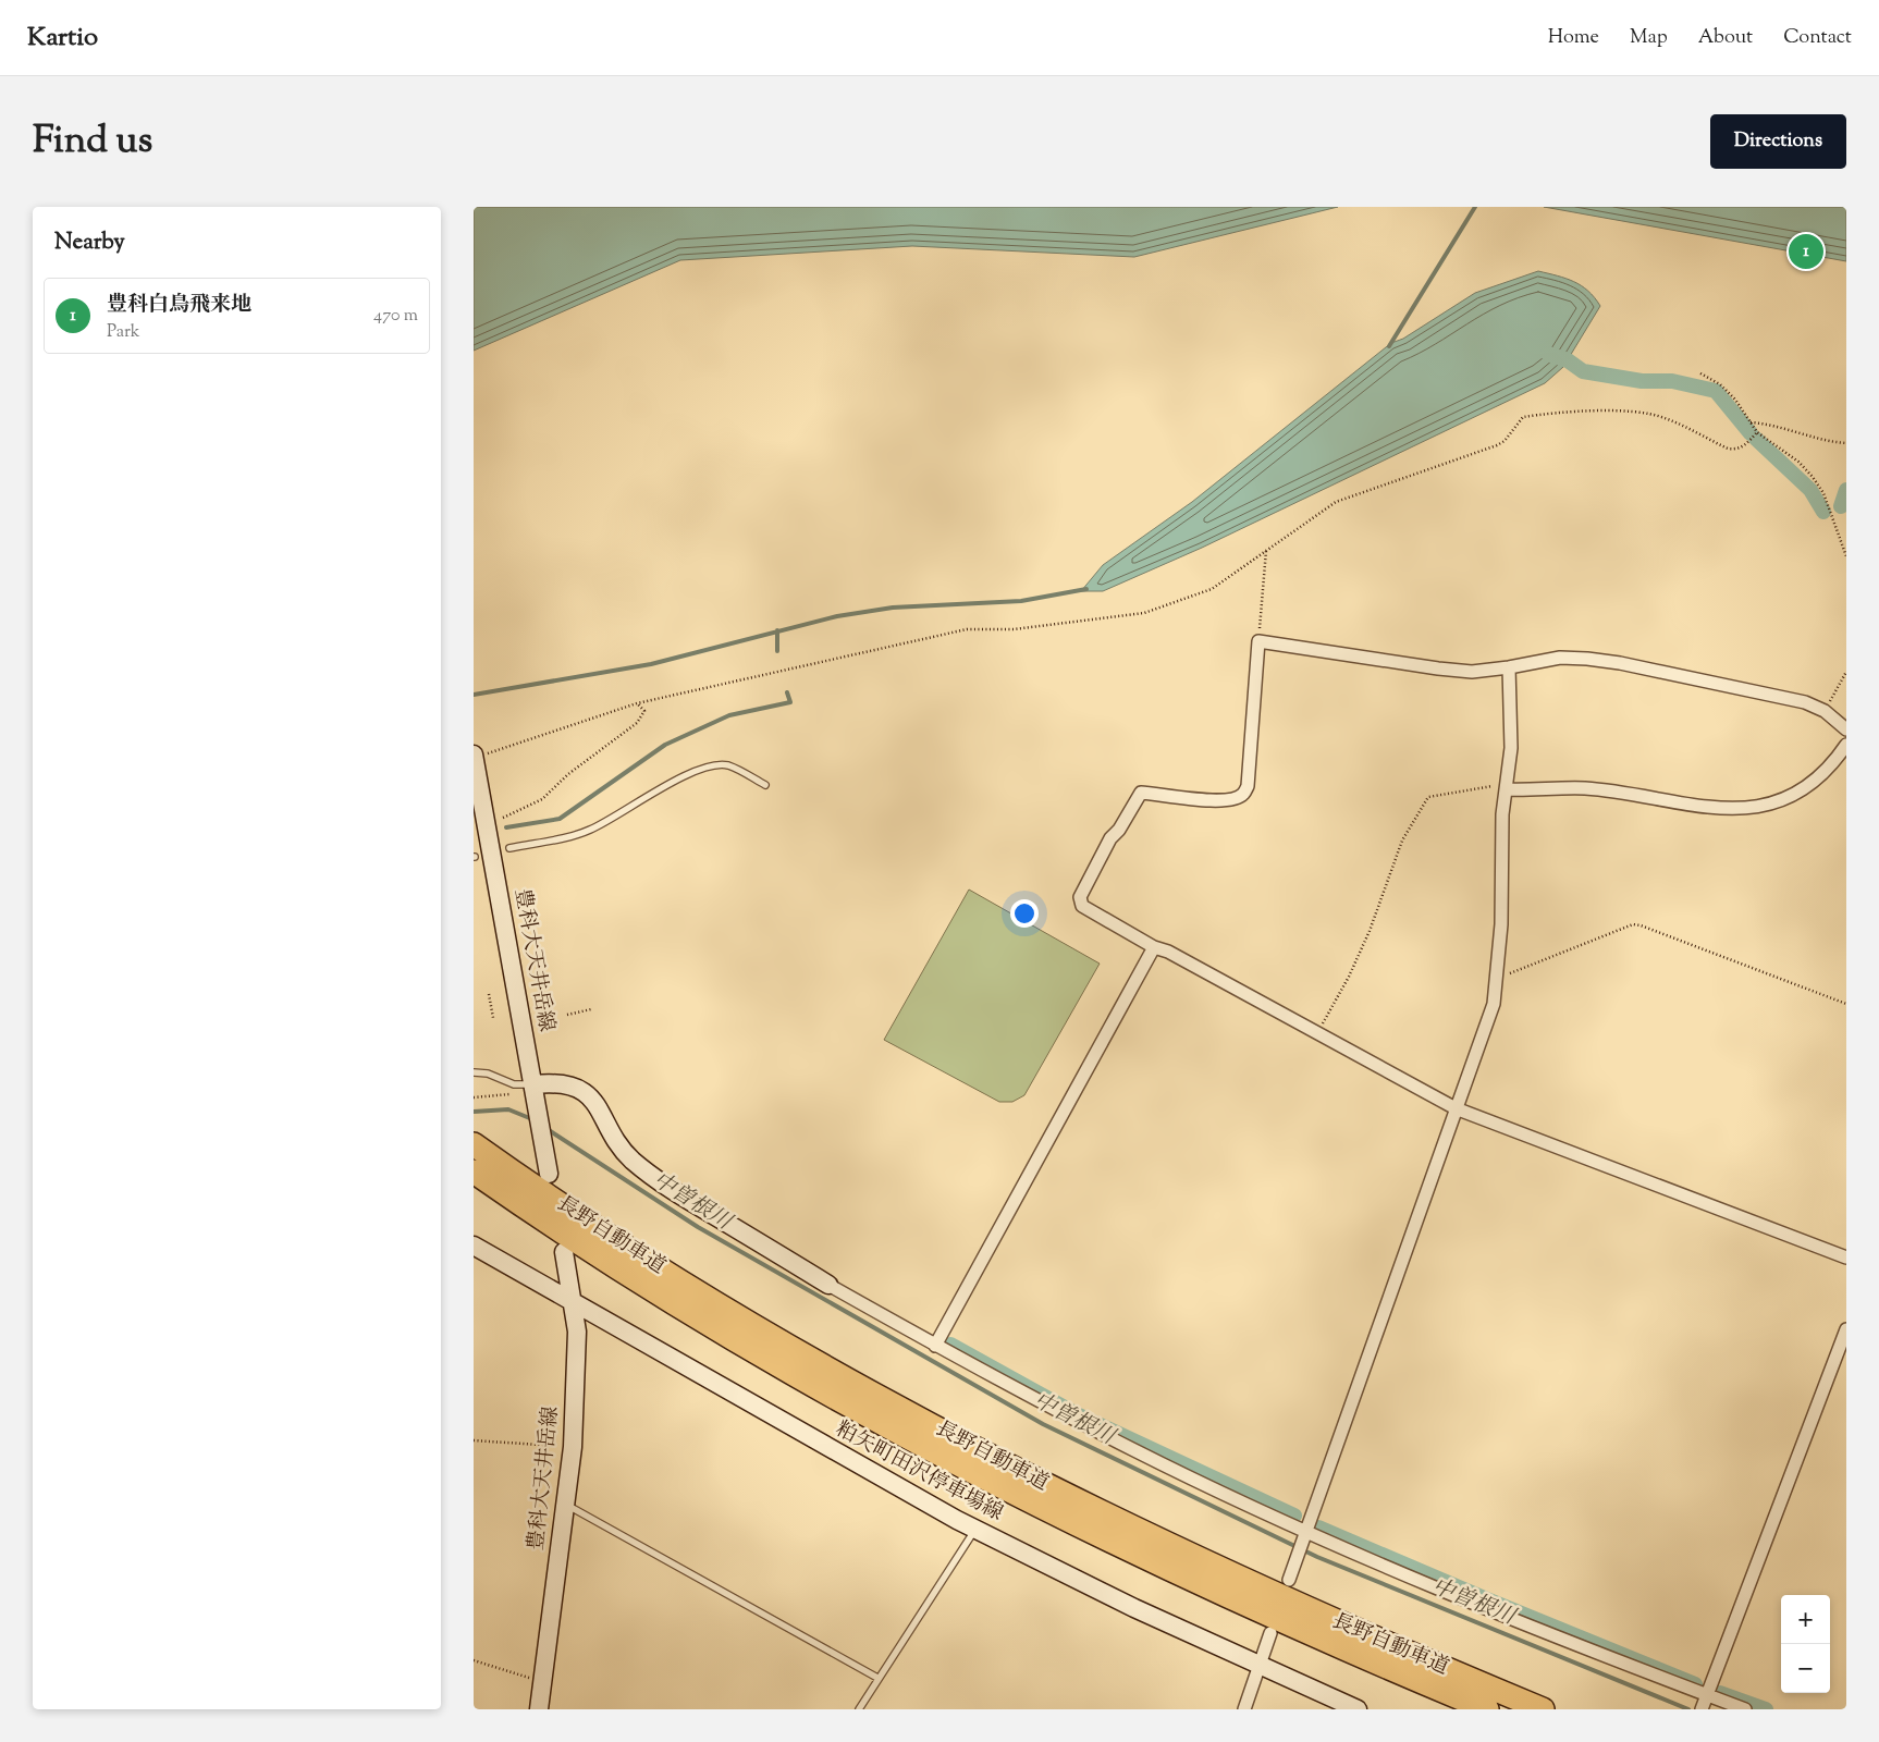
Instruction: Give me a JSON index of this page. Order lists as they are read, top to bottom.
{
  "streets": {
    "highway": ["長野自動車道"],
    "main road": ["豊科大天井岳線", "粕矢町田沢停車場線"]
  },
  "crossings": [
    ["豊科大天井岳線", "粕矢町田沢停車場線"]
  ],
  "water": ["中曽根川"],
  "page": {
    "header": "Kartio",
    "nav": [
      "Home",
      "Map",
      "About",
      "Contact"
    ],
    "title": "Find us",
    "buttons": "Directions",
    "heading": "Nearby",
    "pins": "1",
    "list": [
      {
        "mark": "1",
        "name": "豊科白鳥飛来地",
        "note": "Park",
        "value": "470 m"
      }
    ],
    "map_buttons": ["+", "−"]
  }
}
